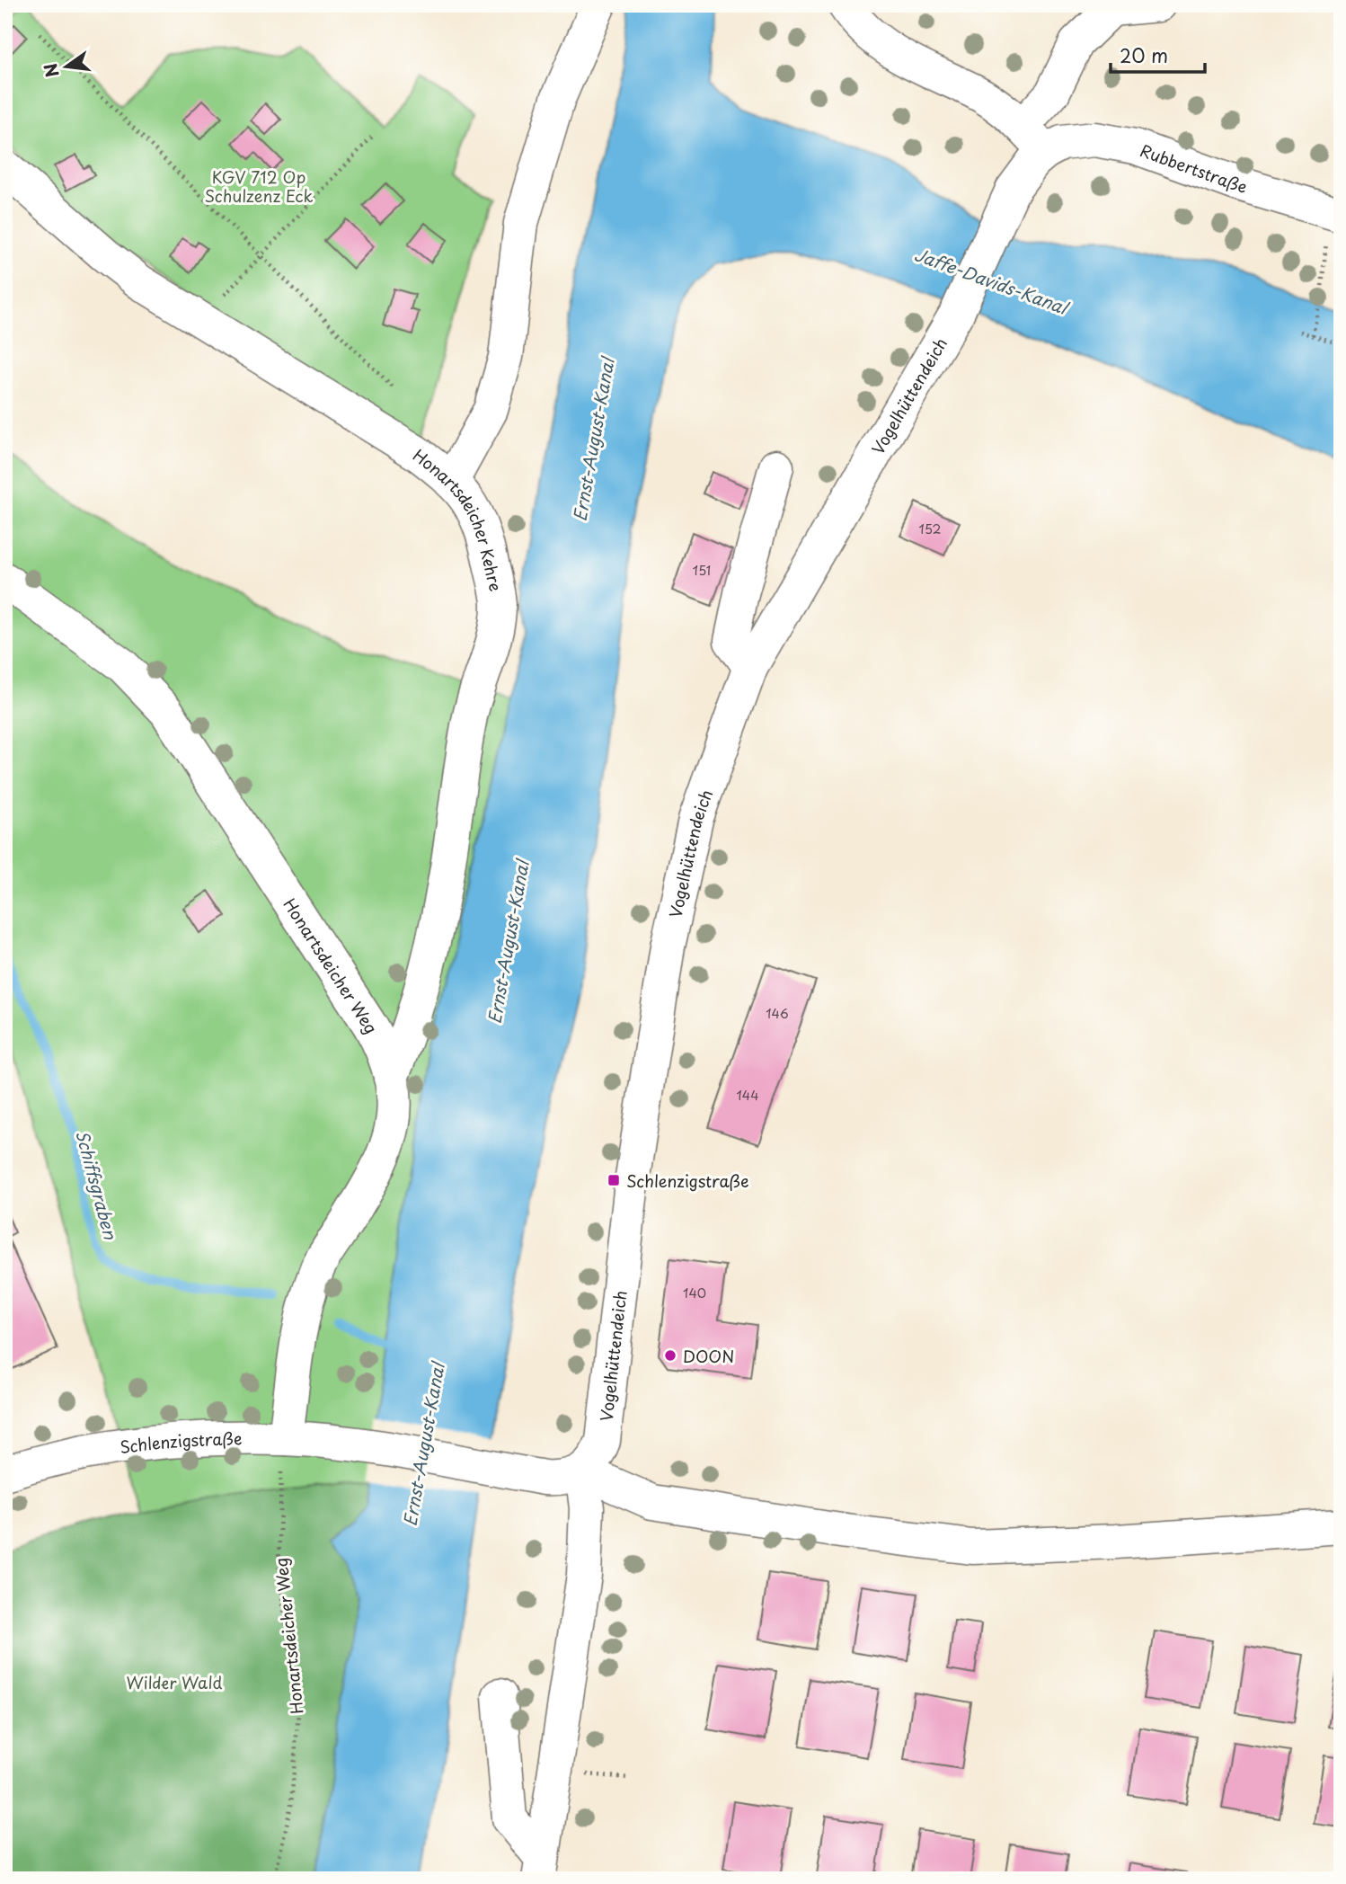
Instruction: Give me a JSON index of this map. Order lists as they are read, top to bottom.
{
  "streets": {
    "street": [
      "Rubbertstraße",
      "Vogelhüttendeich",
      "Honartsdeicher Kehre",
      "Honartsdeicher Weg",
      "Schlenzigstraße"
    ]
  },
  "crossings": [
    ["Rubbertstraße", "Vogelhüttendeich"],
    ["Vogelhüttendeich", "Schlenzigstraße"],
    ["Honartsdeicher Kehre", "Honartsdeicher Weg"],
    ["Honartsdeicher Weg", "Schlenzigstraße"]
  ],
  "water": ["Jaffe-Davids-Kanal", "Ernst-August-Kanal", "Schiffsgraben"],
  "parks": ["KGV 712 Op Schulzenz Eck", "Wilder Wald"],
  "places": {
    "transit": ["Schlenzigstraße"],
    "other": ["DOON"]
  },
  "house_numbers": [
    "152",
    "151",
    "146",
    "144",
    "140"
  ],
  "scale_bar": "20 m",
  "north": "left"
}
